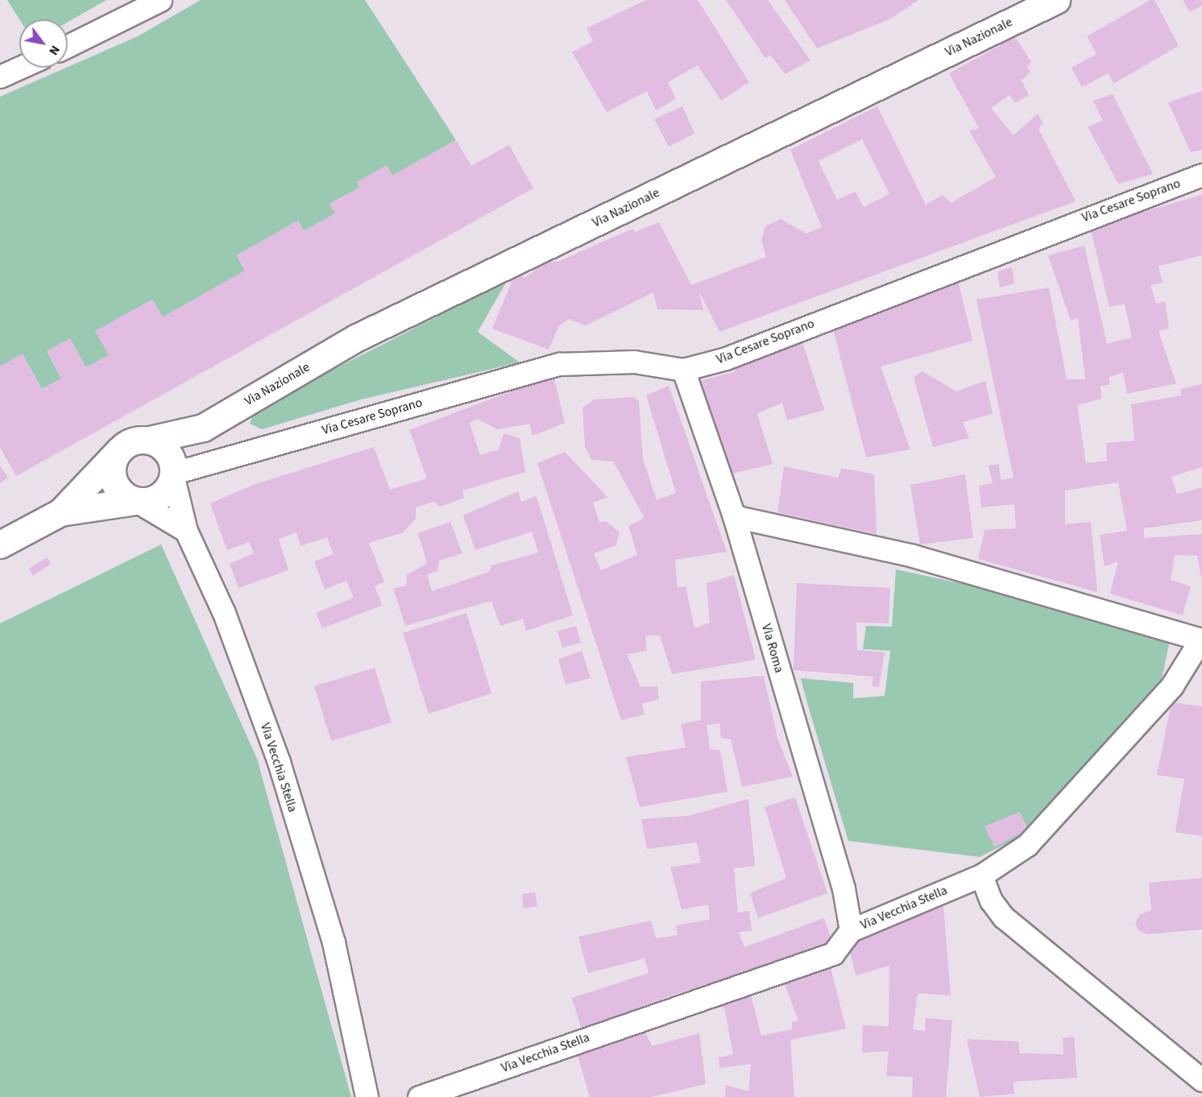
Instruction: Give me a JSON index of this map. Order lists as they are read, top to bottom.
{
  "streets": {
    "main road": ["Via Nazionale"],
    "street": ["Via Cesare Soprano", "Via Roma", "Via Vecchia Stella"]
  },
  "crossings": [
    ["Via Nazionale", "Via Cesare Soprano"],
    ["Via Nazionale", "Via Vecchia Stella"],
    ["Via Cesare Soprano", "Via Roma"],
    ["Via Cesare Soprano", "Via Vecchia Stella"],
    ["Via Roma", "Via Vecchia Stella"]
  ],
  "north": "bottom right"
}
